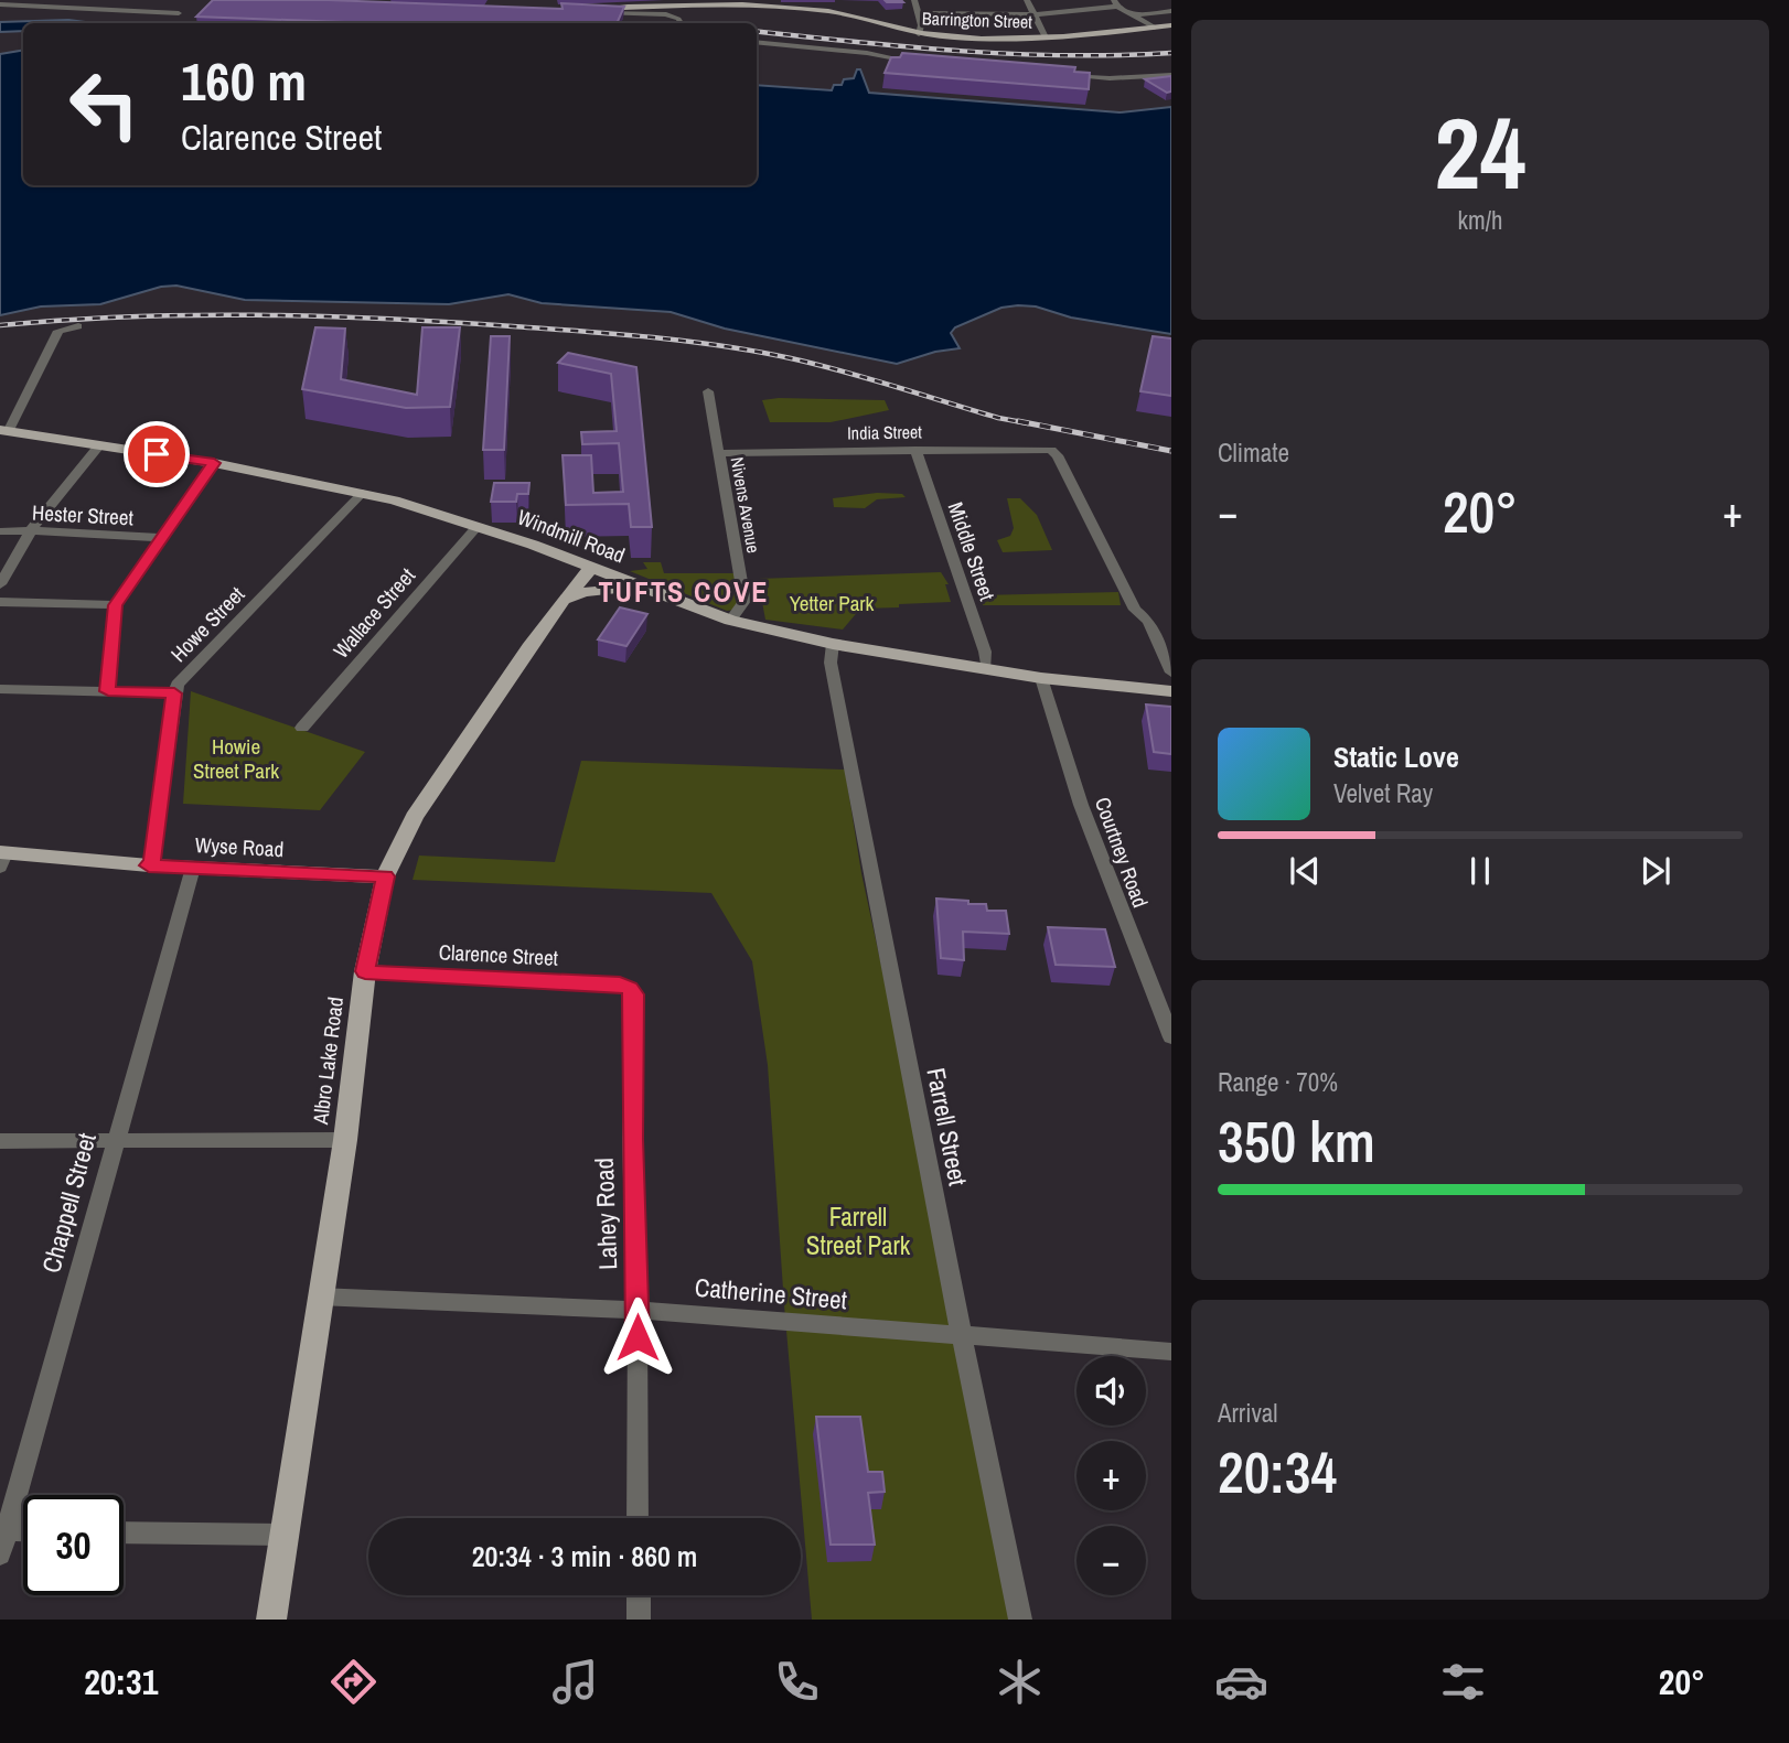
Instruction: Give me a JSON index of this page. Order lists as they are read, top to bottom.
{
  "streets": {
    "main road": [
      "Barrington Street",
      "Windmill Road",
      "Wyse Road",
      "Albro Lake Road"
    ],
    "street": [
      "India Street",
      "Nivens Avenue",
      "Hester Street",
      "Middle Street",
      "Wallace Street",
      "Howe Street",
      "Courtney Road",
      "Clarence Street",
      "Farrell Street",
      "Chappell Street",
      "Lahey Road",
      "Catherine Street"
    ]
  },
  "crossings": [
    ["India Street", "Nivens Avenue"],
    ["India Street", "Middle Street"],
    ["Nivens Avenue", "Windmill Road"],
    ["Windmill Road", "Middle Street"],
    ["Windmill Road", "Wallace Street"],
    ["Windmill Road", "Howe Street"],
    ["Windmill Road", "Courtney Road"],
    ["Windmill Road", "Albro Lake Road"],
    ["Windmill Road", "Farrell Street"],
    ["Howe Street", "Wyse Road"],
    ["Wyse Road", "Albro Lake Road"],
    ["Wyse Road", "Chappell Street"],
    ["Clarence Street", "Albro Lake Road"],
    ["Clarence Street", "Lahey Road"],
    ["Albro Lake Road", "Catherine Street"],
    ["Farrell Street", "Catherine Street"],
    ["Lahey Road", "Catherine Street"]
  ],
  "districts": ["TUFTS COVE"],
  "parks": ["Yetter Park", "Howie Street Park", "Farrell Street Park"],
  "page": {
    "tile": [
      ["24", "km/h"],
      "Climate",
      ["Range · 70%", "350 km"],
      ["Arrival", "20:34"]
    ],
    "turn": ["160 m", "Clarence Street"],
    "heat": ["−", "20°", "+"],
    "song": ["Static Love", "Velvet Ray"],
    "map_buttons": ["+", "−"],
    "limit": "30",
    "trip": "20:34 · 3 min · 860 m",
    "tabs": ["20:31", "20°"]
  }
}
